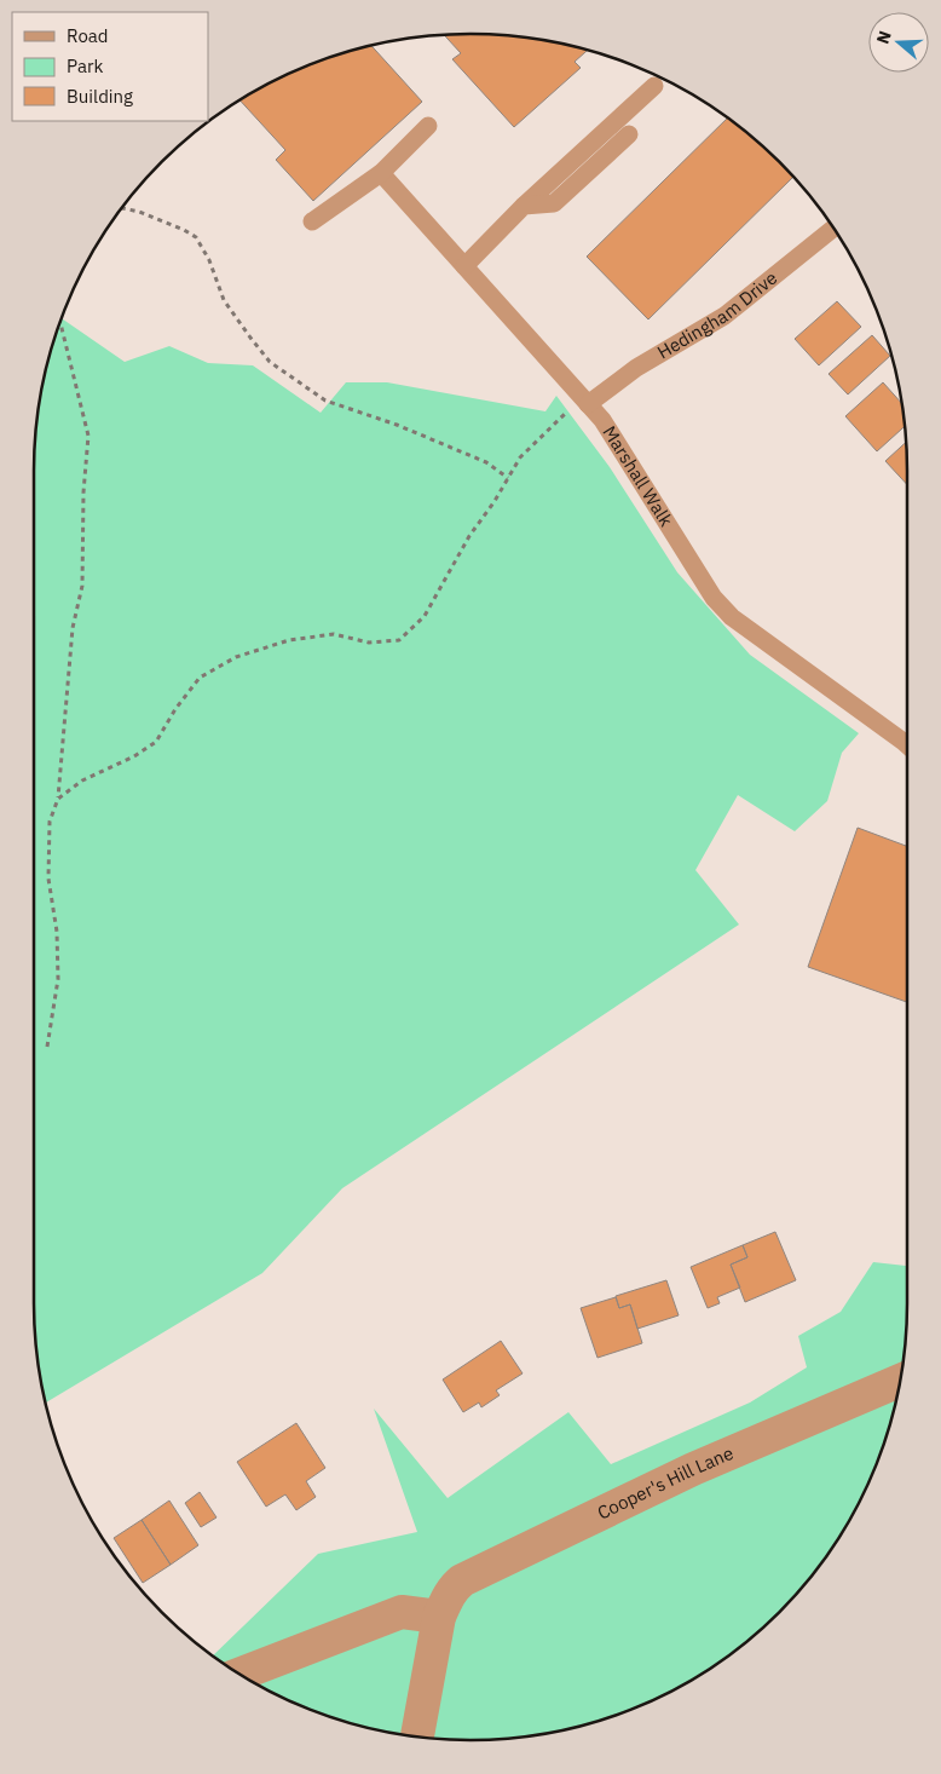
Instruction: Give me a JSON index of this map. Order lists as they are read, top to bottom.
{
  "streets": {
    "street": ["Cooper's Hill Lane"],
    "lane": ["Hedingham Drive", "Marshall Walk"]
  },
  "crossings": [
    ["Hedingham Drive", "Marshall Walk"]
  ],
  "legend": ["Road", "Park", "Building"],
  "north": "left"
}
